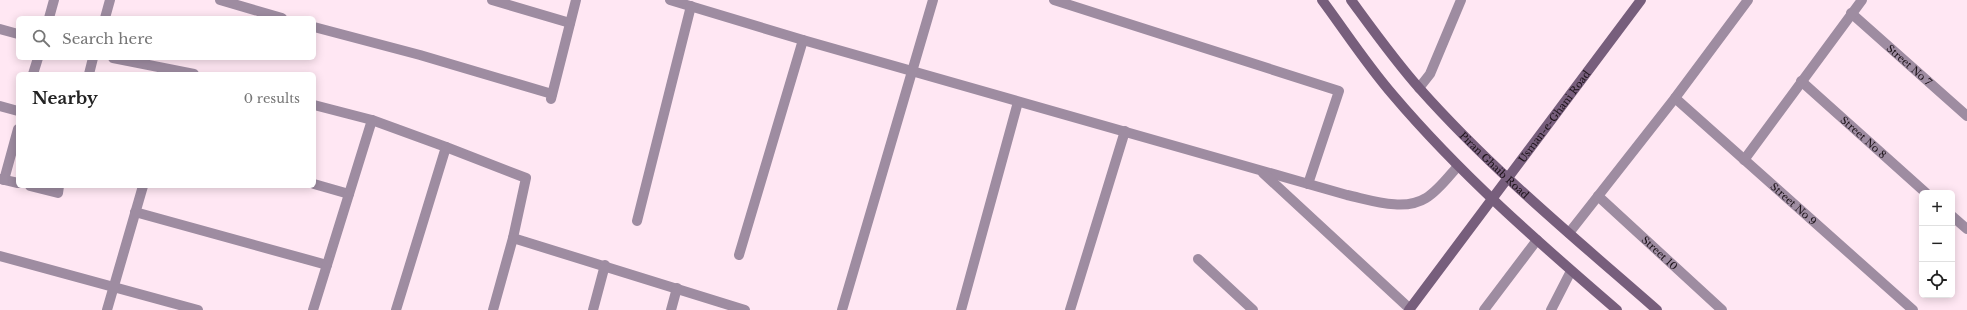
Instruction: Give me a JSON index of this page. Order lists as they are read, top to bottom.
{
  "streets": {
    "main road": ["Usman-e-Ghani Road", "Piran Ghaib Road"],
    "street": [
      "Street No 7",
      "Street No 8",
      "Street No 9",
      "Street 10"
    ]
  },
  "crossings": [
    ["Usman-e-Ghani Road", "Piran Ghaib Road"]
  ],
  "page": {
    "search": "Search here",
    "heading": ["Nearby", "0 results"],
    "map_buttons": ["+", "−"]
  }
}
